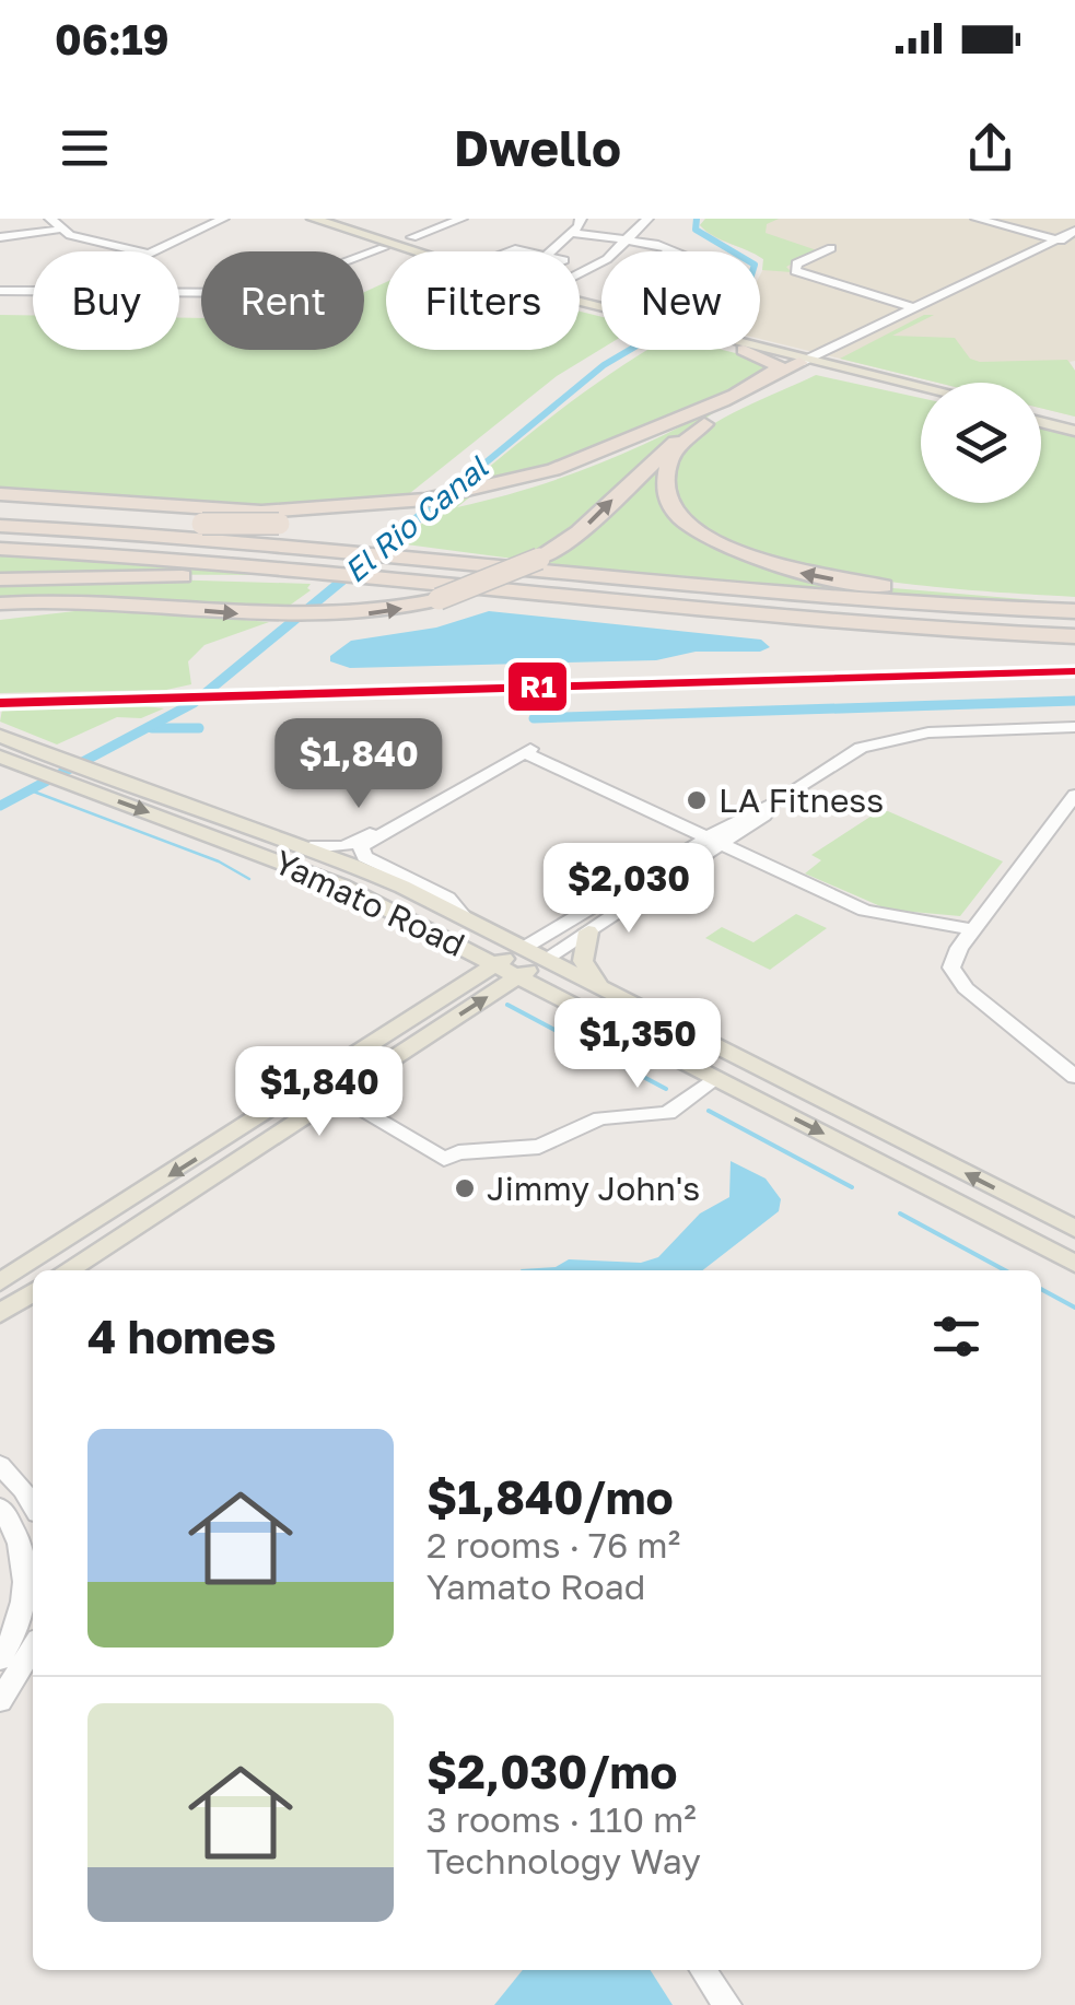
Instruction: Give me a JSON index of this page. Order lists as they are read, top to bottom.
{
  "streets": {
    "main road": ["Yamato Road"]
  },
  "water": ["El Rio Canal"],
  "places": ["LA Fitness", "Jimmy John's"],
  "lines": ["transit line R1"],
  "page": {
    "status": "06:19",
    "header": "Dwello",
    "chip": [
      "Buy",
      "Rent",
      "Filters",
      "New"
    ],
    "price": [
      "$1,840",
      "$2,030",
      "$1,350",
      "$1,840"
    ],
    "heading": "4 homes",
    "list": [
      {
        "name": "$1,840/mo",
        "note": "2 rooms · 76 m² · Yamato Road"
      },
      {
        "name": "$2,030/mo",
        "note": "3 rooms · 110 m² · Technology Way"
      }
    ]
  }
}
